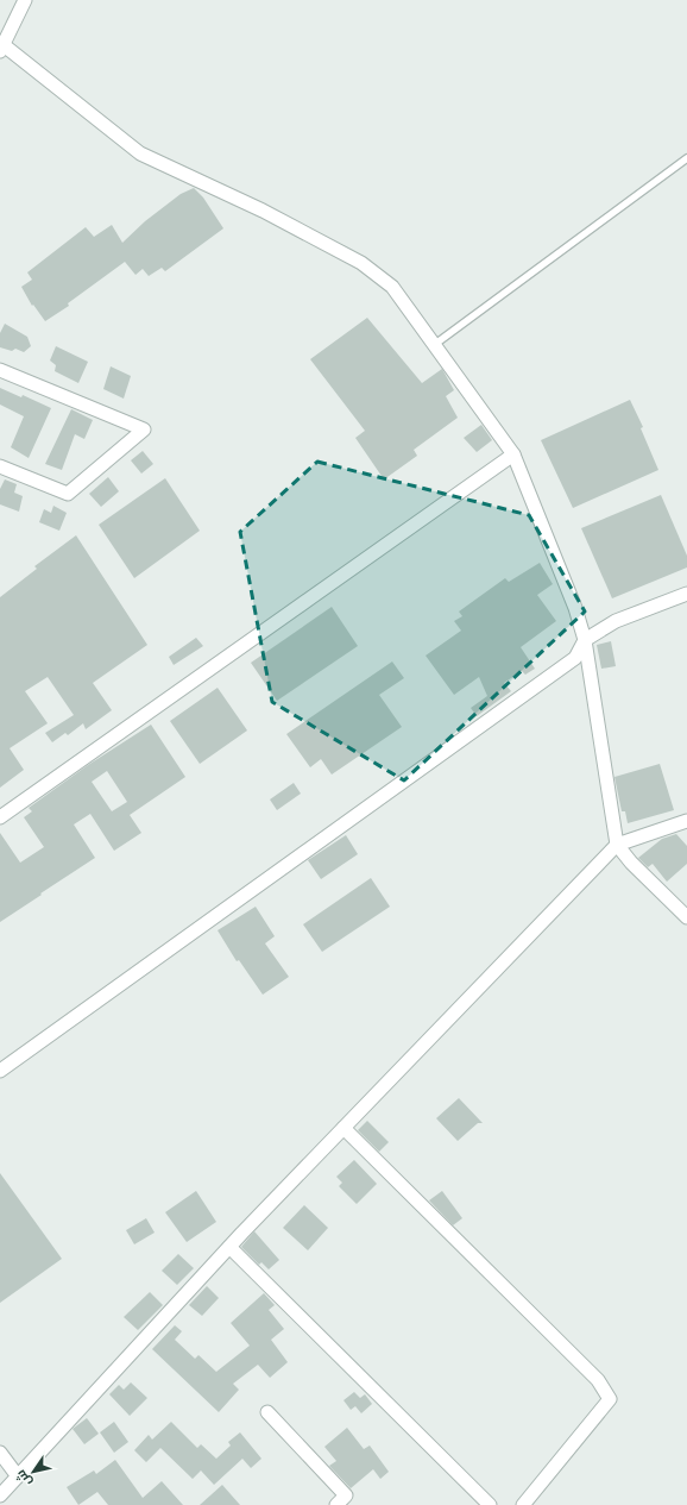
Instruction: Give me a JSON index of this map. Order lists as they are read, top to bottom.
{
  "north": "bottom left"
}
